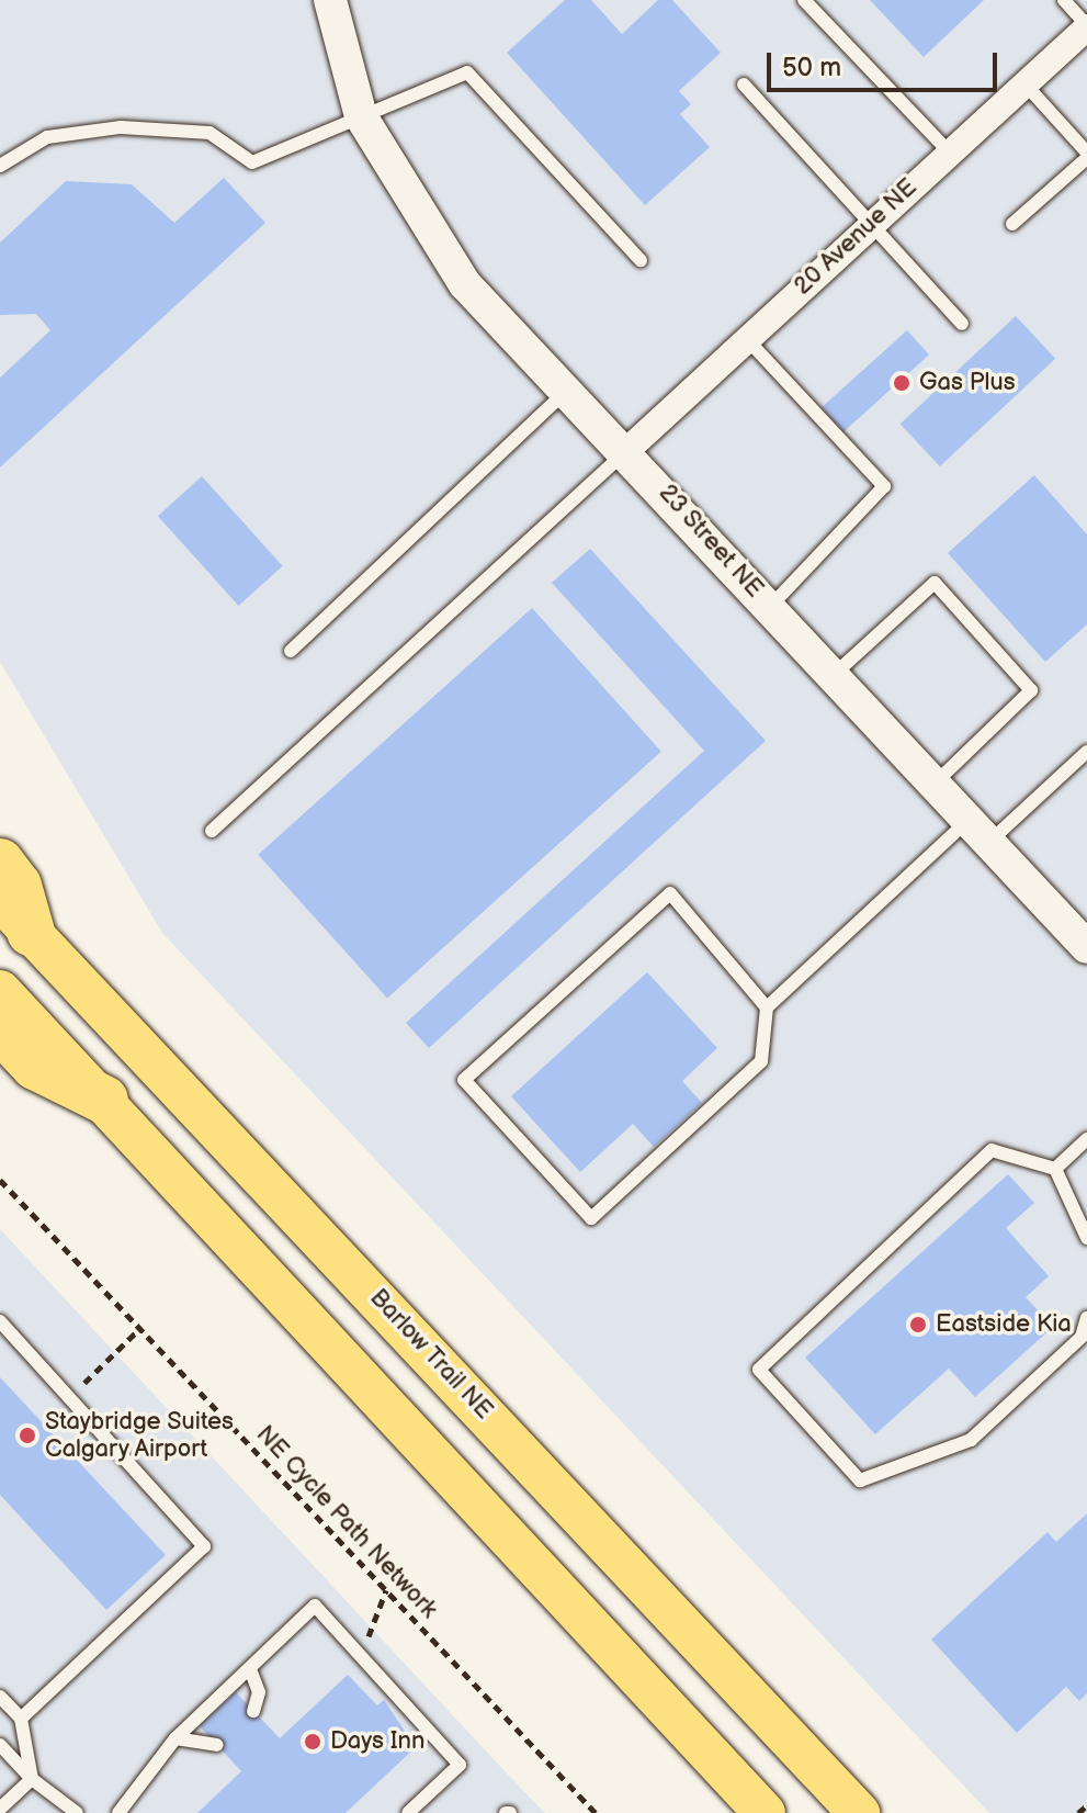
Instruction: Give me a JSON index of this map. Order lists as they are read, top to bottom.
{
  "streets": {
    "main road": ["Barlow Trail NE"],
    "street": ["20 Avenue NE", "23 Street NE"],
    "path": ["NE Cycle Path Network"]
  },
  "crossings": [
    ["20 Avenue NE", "23 Street NE"]
  ],
  "places": [
    "Gas Plus",
    "Eastside Kia",
    "Staybridge Suites Calgary Airport",
    "Days Inn"
  ],
  "scale_bar": "50 m"
}
